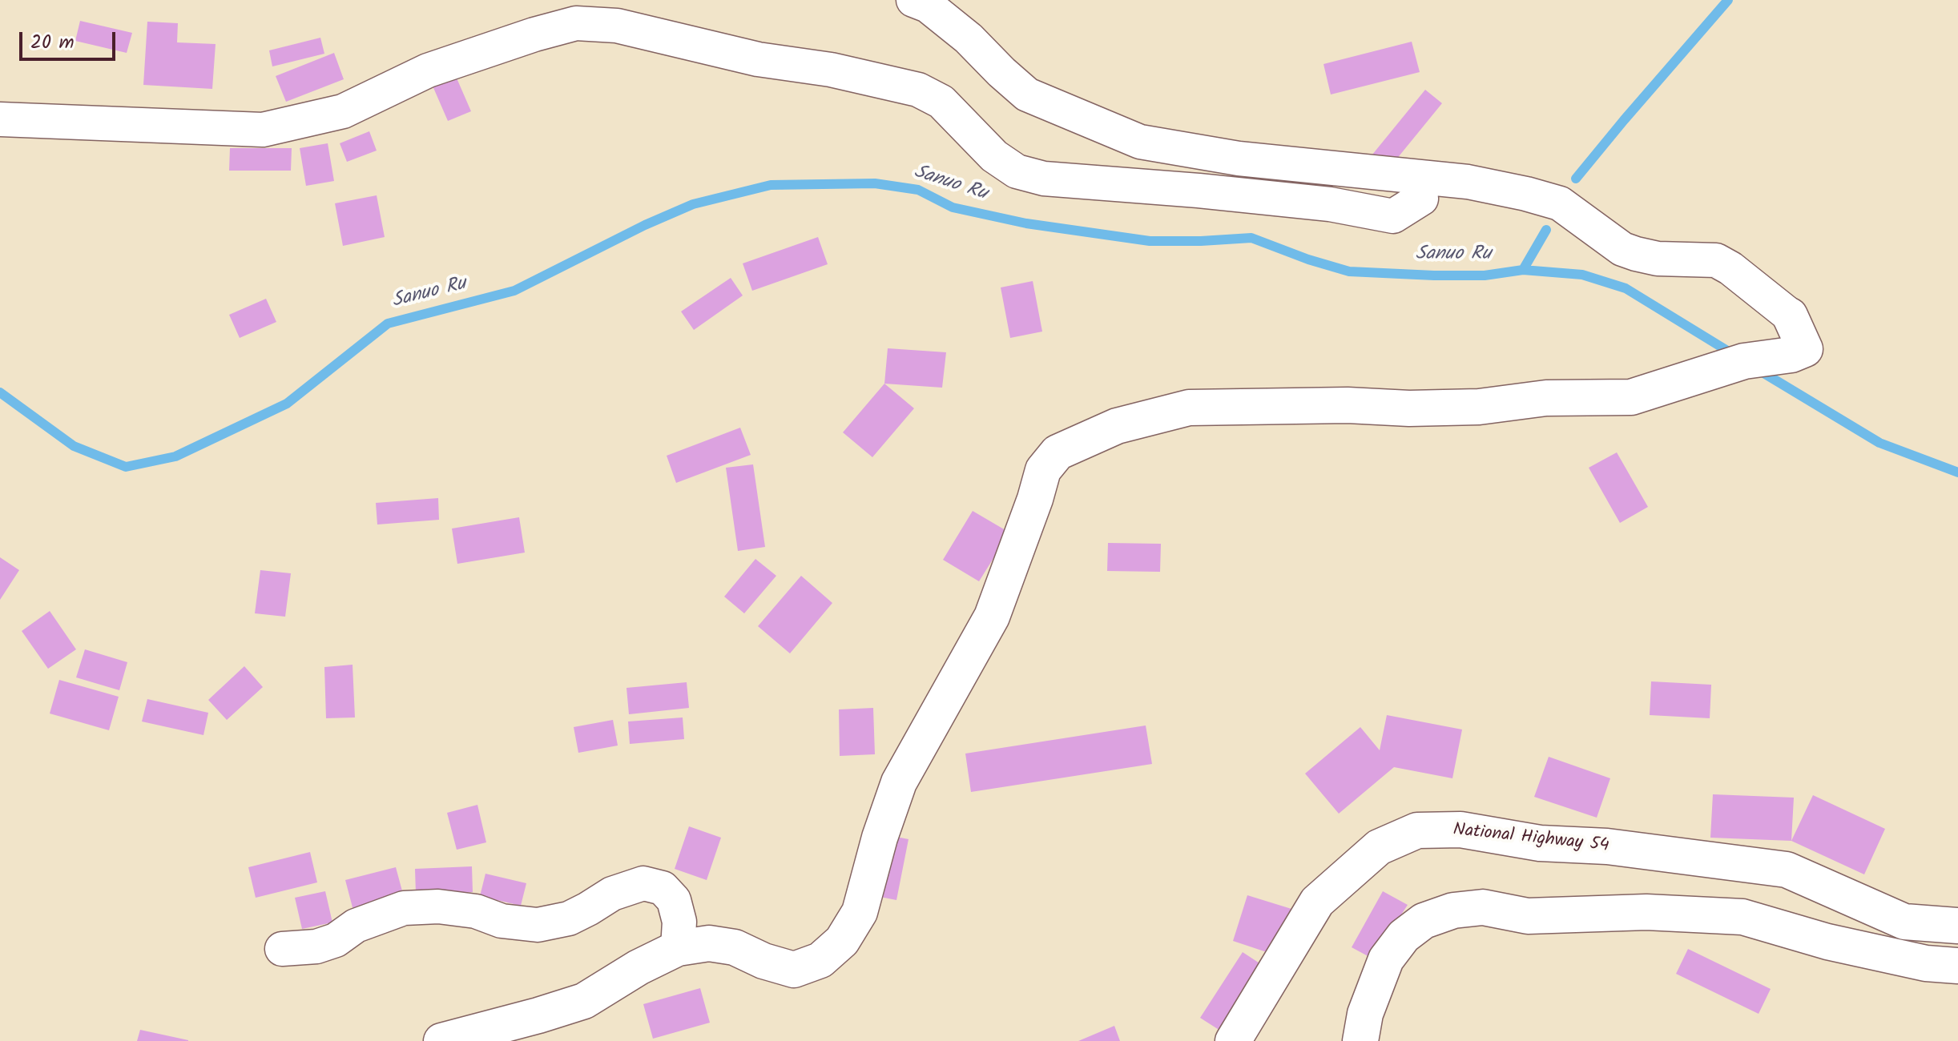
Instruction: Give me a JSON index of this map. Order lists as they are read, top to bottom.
{
  "streets": {
    "main road": ["National Highway 54"]
  },
  "water": ["Sanuo Ru"],
  "scale_bar": "20 m"
}
